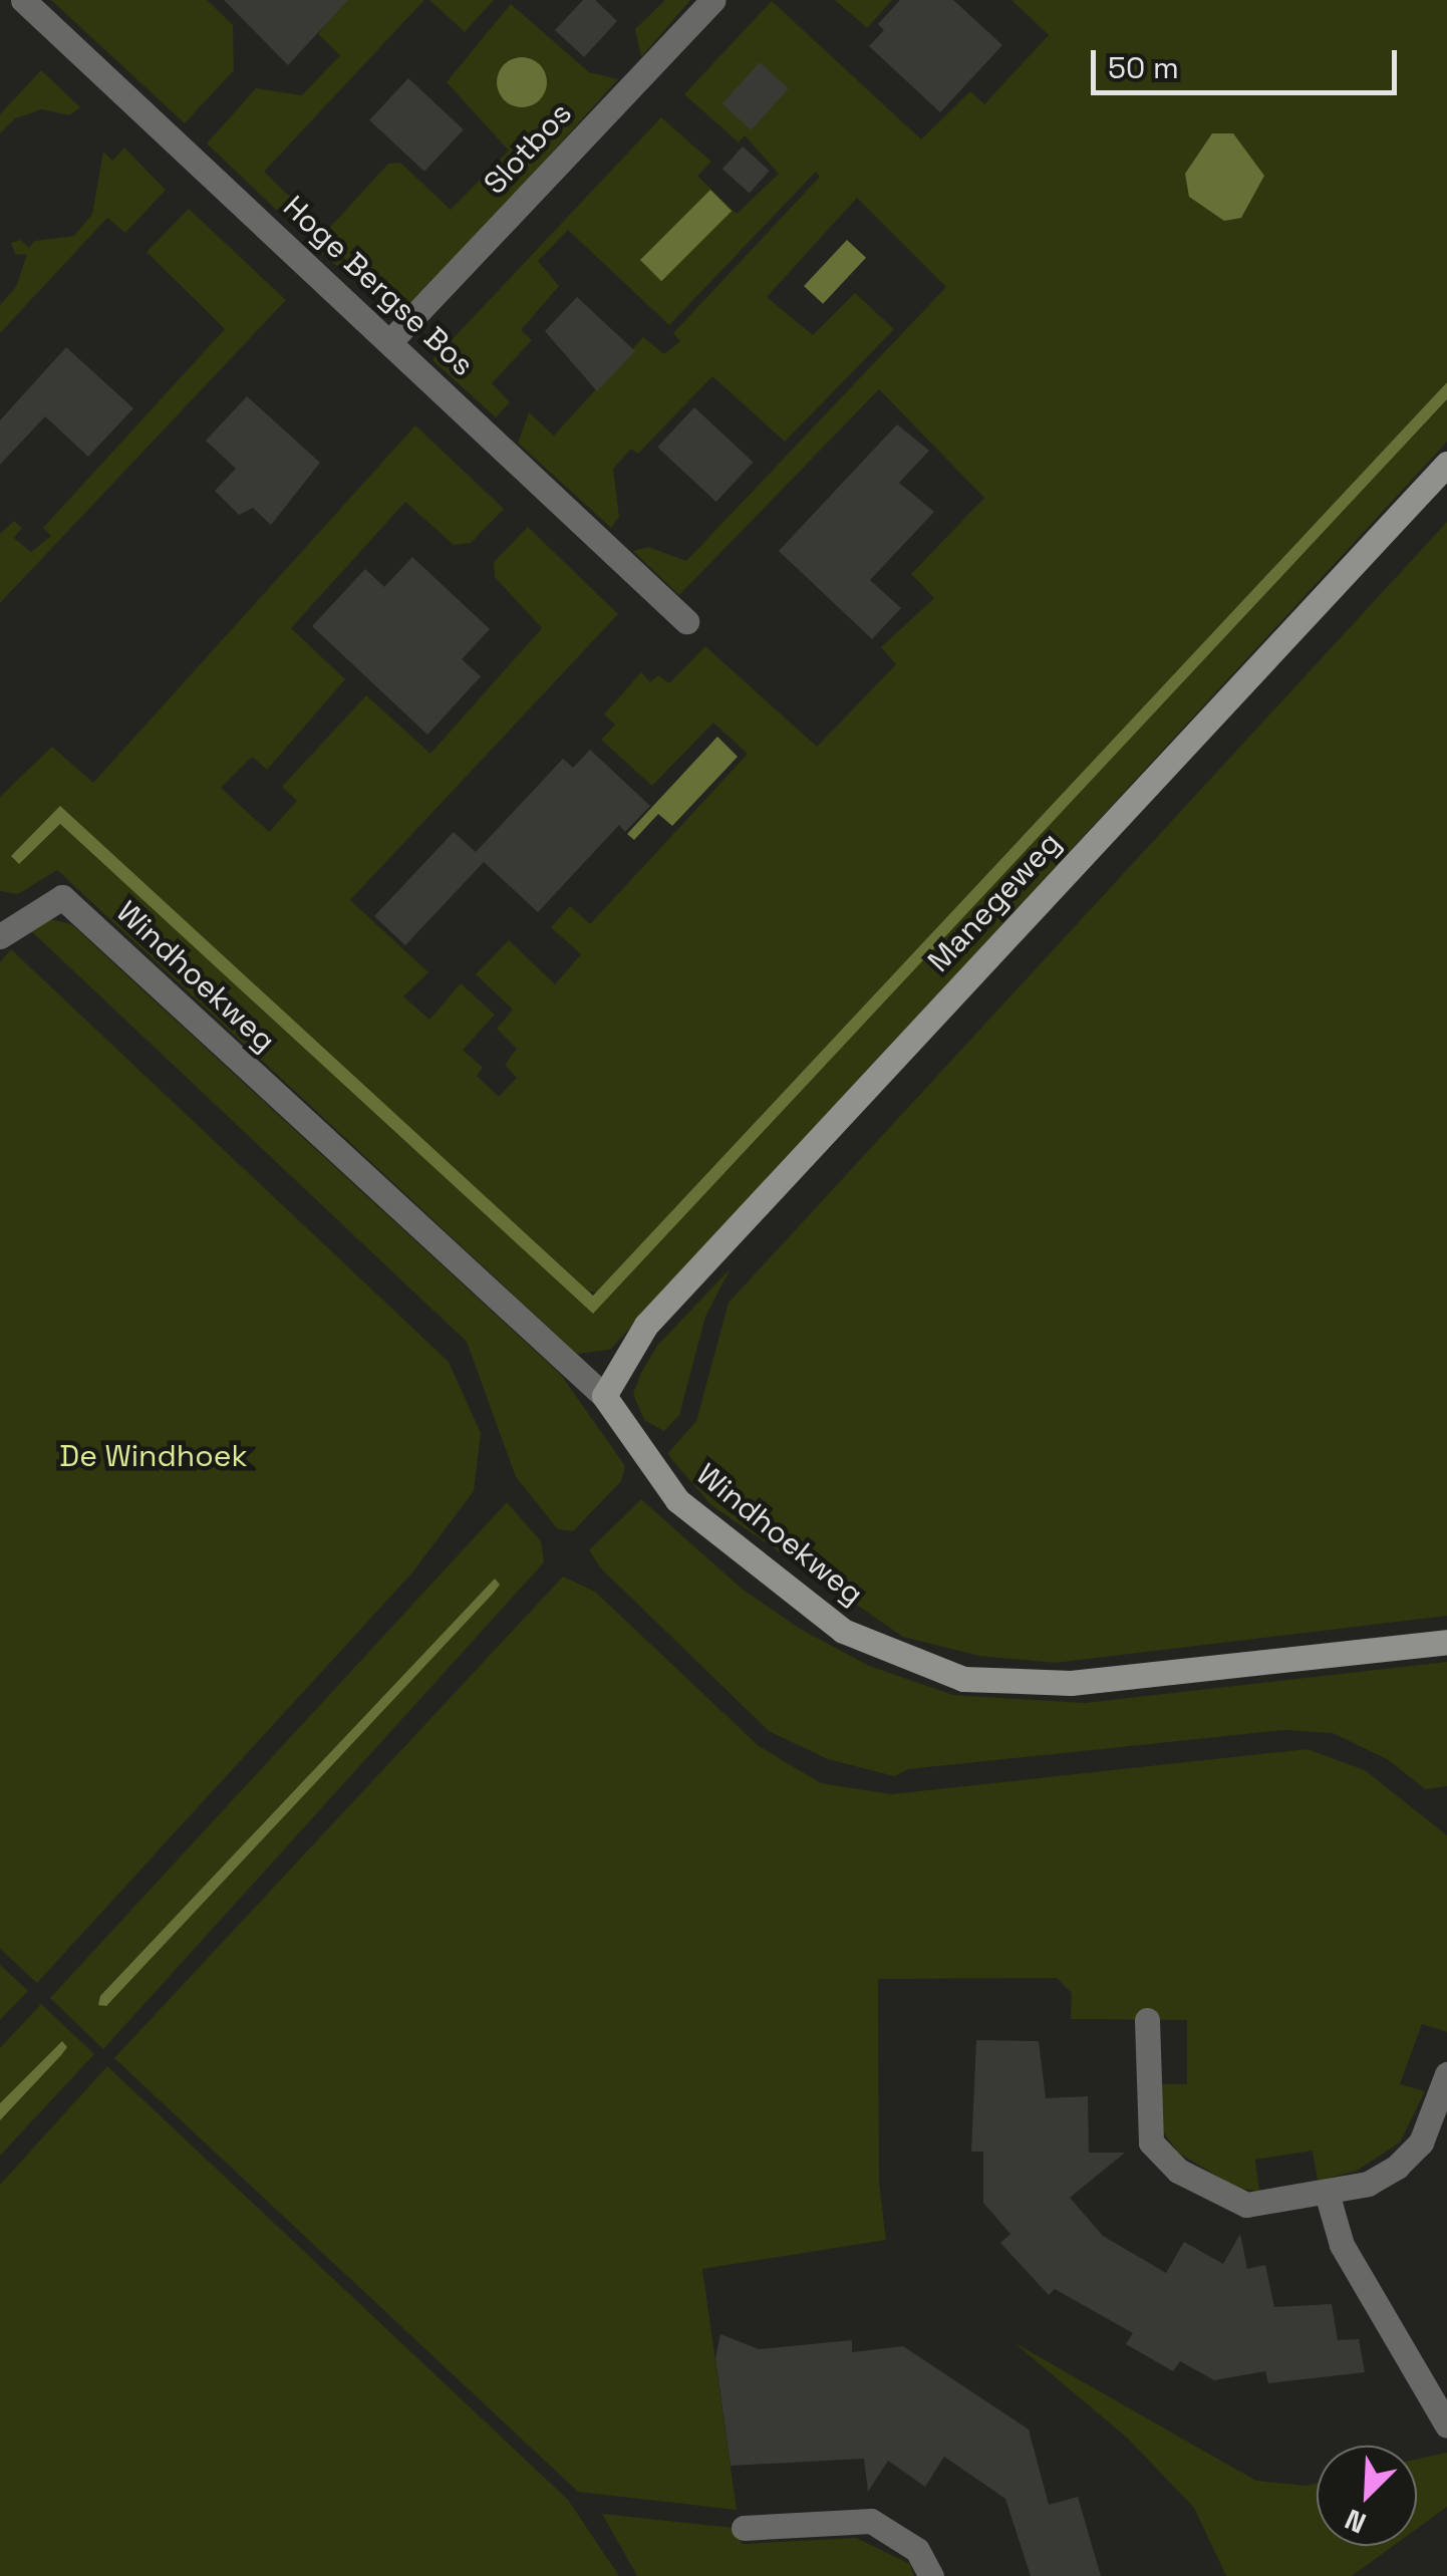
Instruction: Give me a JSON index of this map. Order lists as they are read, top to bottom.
{
  "streets": {
    "street": [
      "Slotbos",
      "Hoge Bergse Bos",
      "Manegeweg",
      "Windhoekweg"
    ]
  },
  "crossings": [
    ["Slotbos", "Hoge Bergse Bos"],
    ["Manegeweg", "Windhoekweg"]
  ],
  "parks": ["De Windhoek"],
  "scale_bar": "50 m",
  "north": "bottom left"
}
